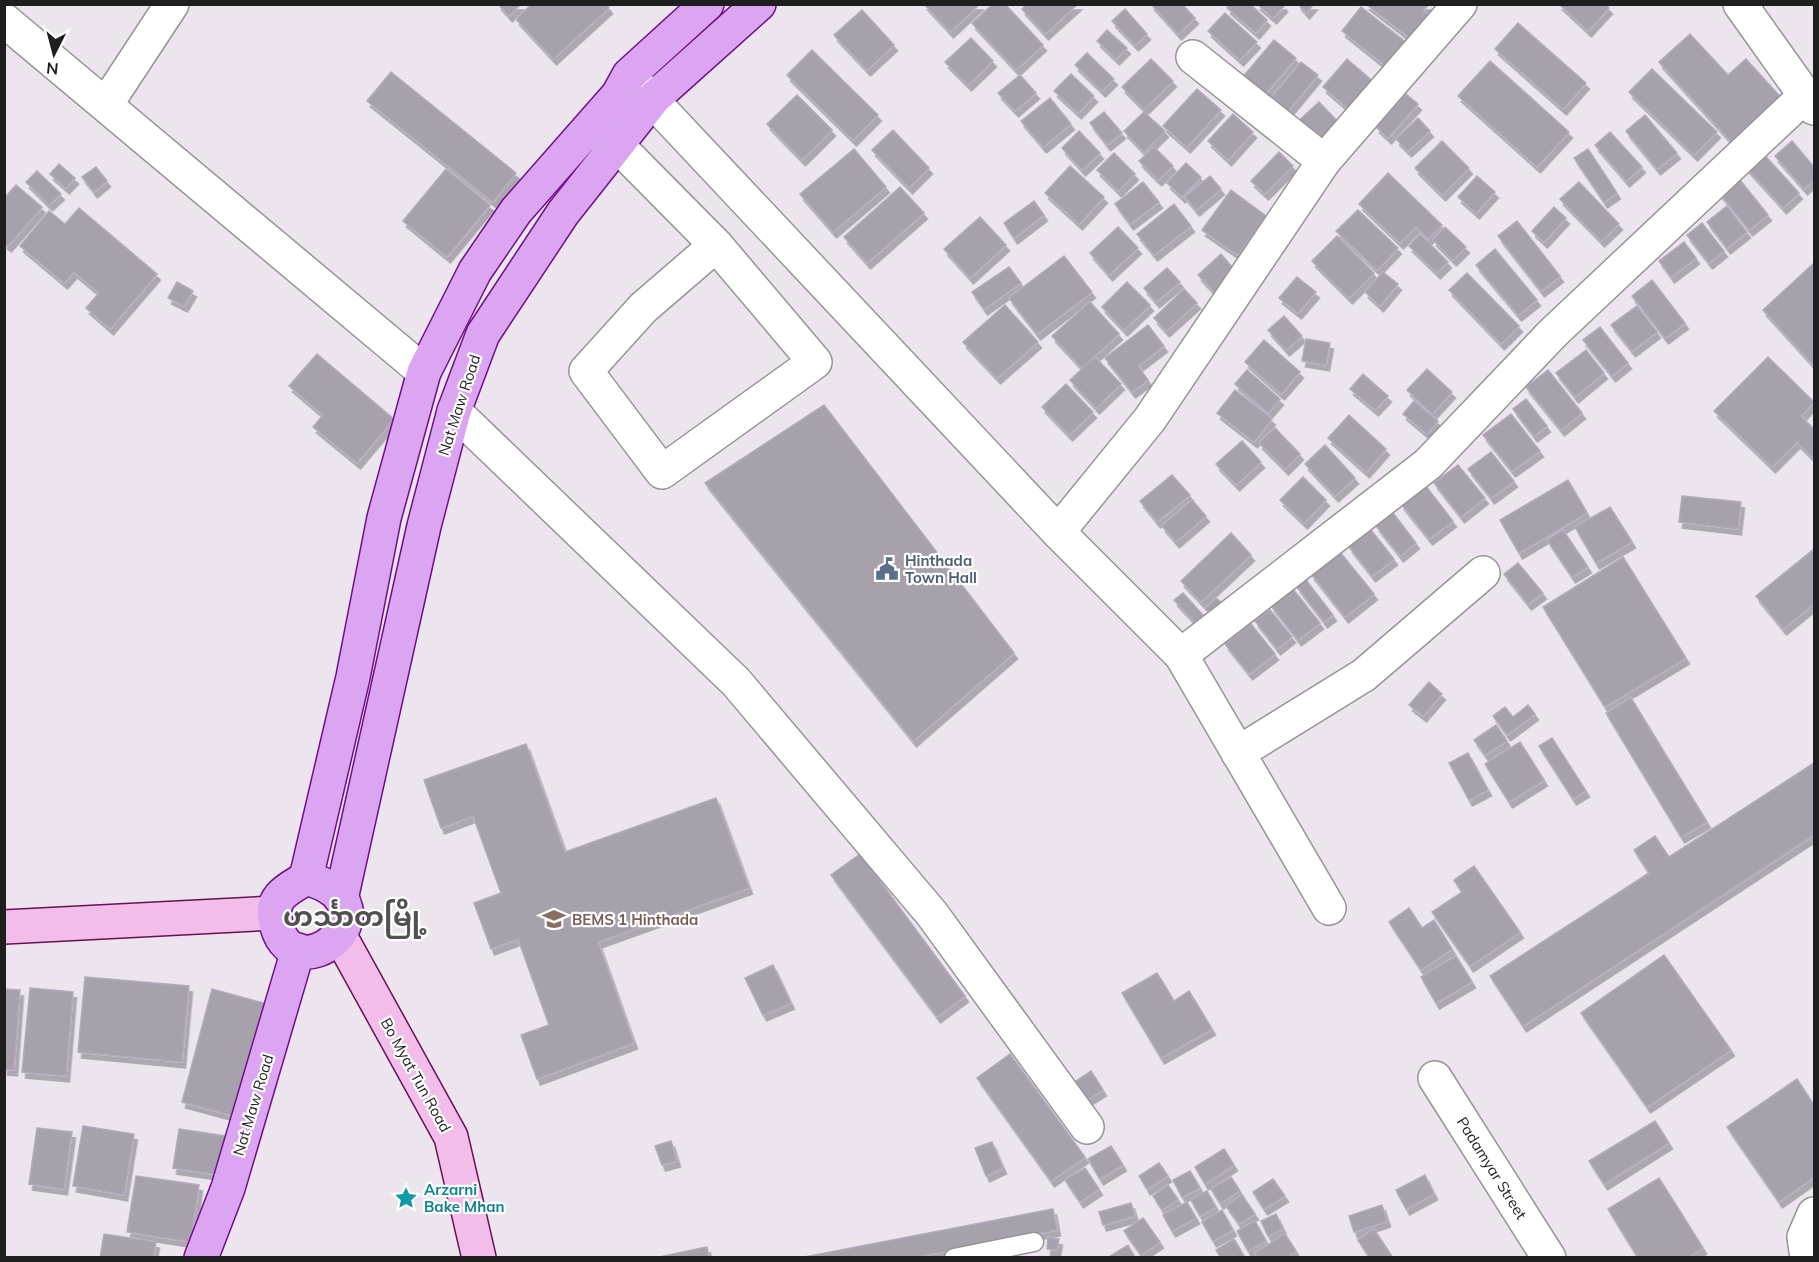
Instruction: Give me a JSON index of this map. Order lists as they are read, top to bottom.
{
  "streets": {
    "main road": ["Nat Maw Road"],
    "street": ["Bo Myat Tun Road", "Padamyar Street"]
  },
  "crossings": [
    ["Nat Maw Road", "Bo Myat Tun Road"]
  ],
  "districts": ["ဟင်္သာတမြို့"],
  "places": {
    "public building": ["Hinthada Town Hall"],
    "school or university": ["BEMS 1 Hinthada"],
    "place": ["Arzarni Bake Mhan"]
  },
  "north": "bottom"
}
